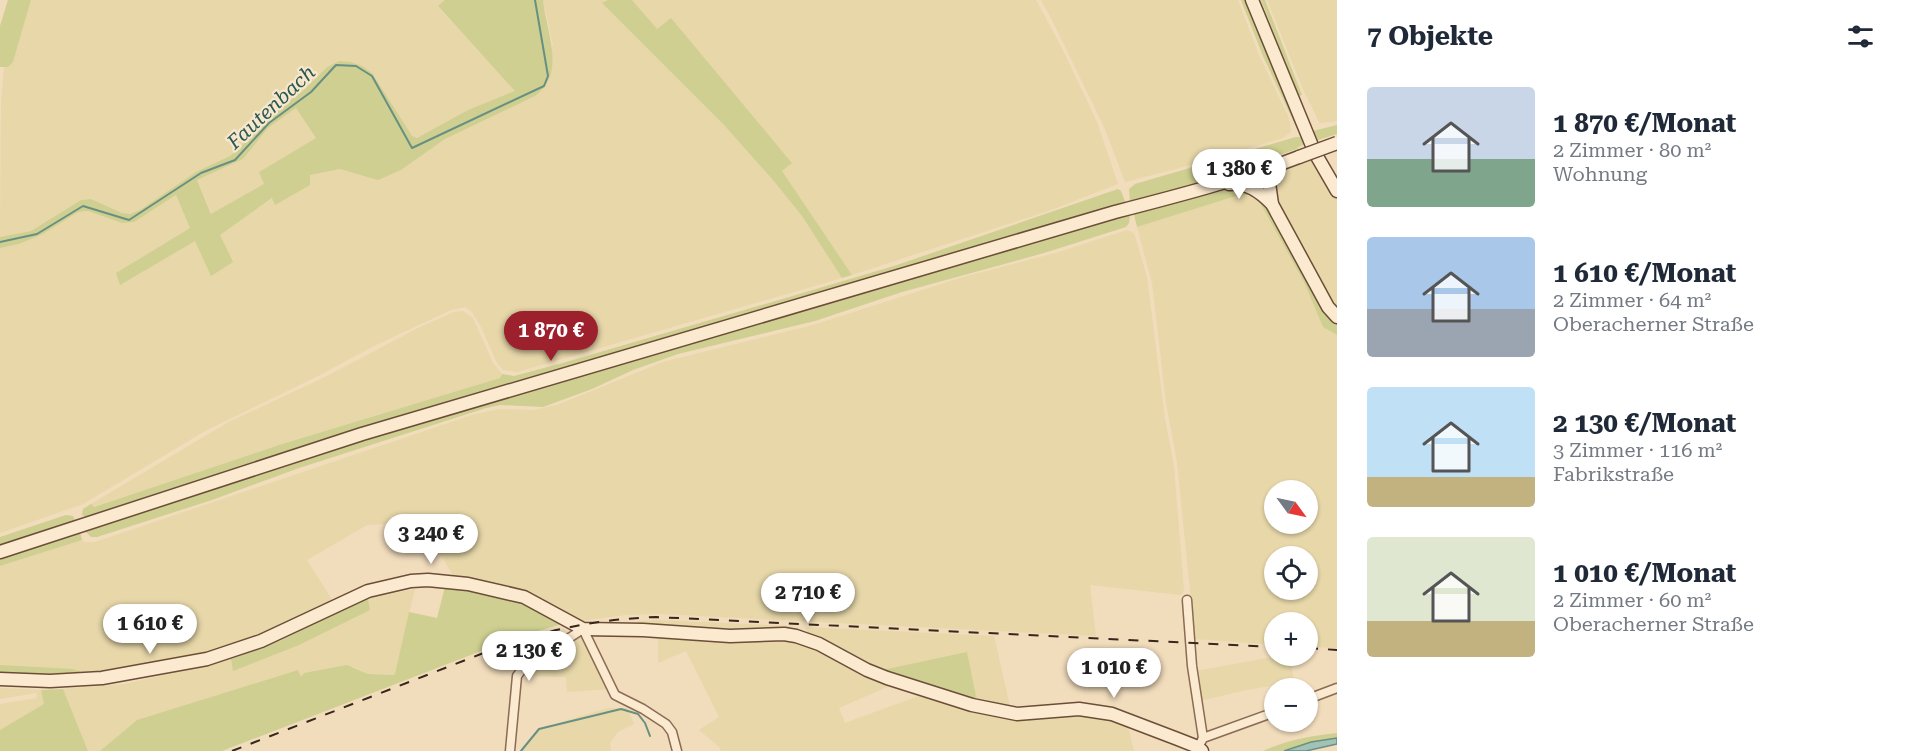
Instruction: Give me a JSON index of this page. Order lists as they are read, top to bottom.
{
  "water": ["Fautenbach"],
  "north": "bottom right",
  "page": {
    "heading": "7 Objekte",
    "list": [
      {
        "name": "1 870 €/Monat",
        "note": "2 Zimmer · 80 m² · Wohnung"
      },
      {
        "name": "1 610 €/Monat",
        "note": "2 Zimmer · 64 m² · Oberacherner Straße"
      },
      {
        "name": "2 130 €/Monat",
        "note": "3 Zimmer · 116 m² · Fabrikstraße"
      },
      {
        "name": "1 010 €/Monat",
        "note": "2 Zimmer · 60 m² · Oberacherner Straße"
      }
    ],
    "price": [
      "1 380 €",
      "1 870 €",
      "3 240 €",
      "2 710 €",
      "1 610 €",
      "2 130 €",
      "1 010 €"
    ],
    "map_buttons": ["+", "−"]
  }
}
